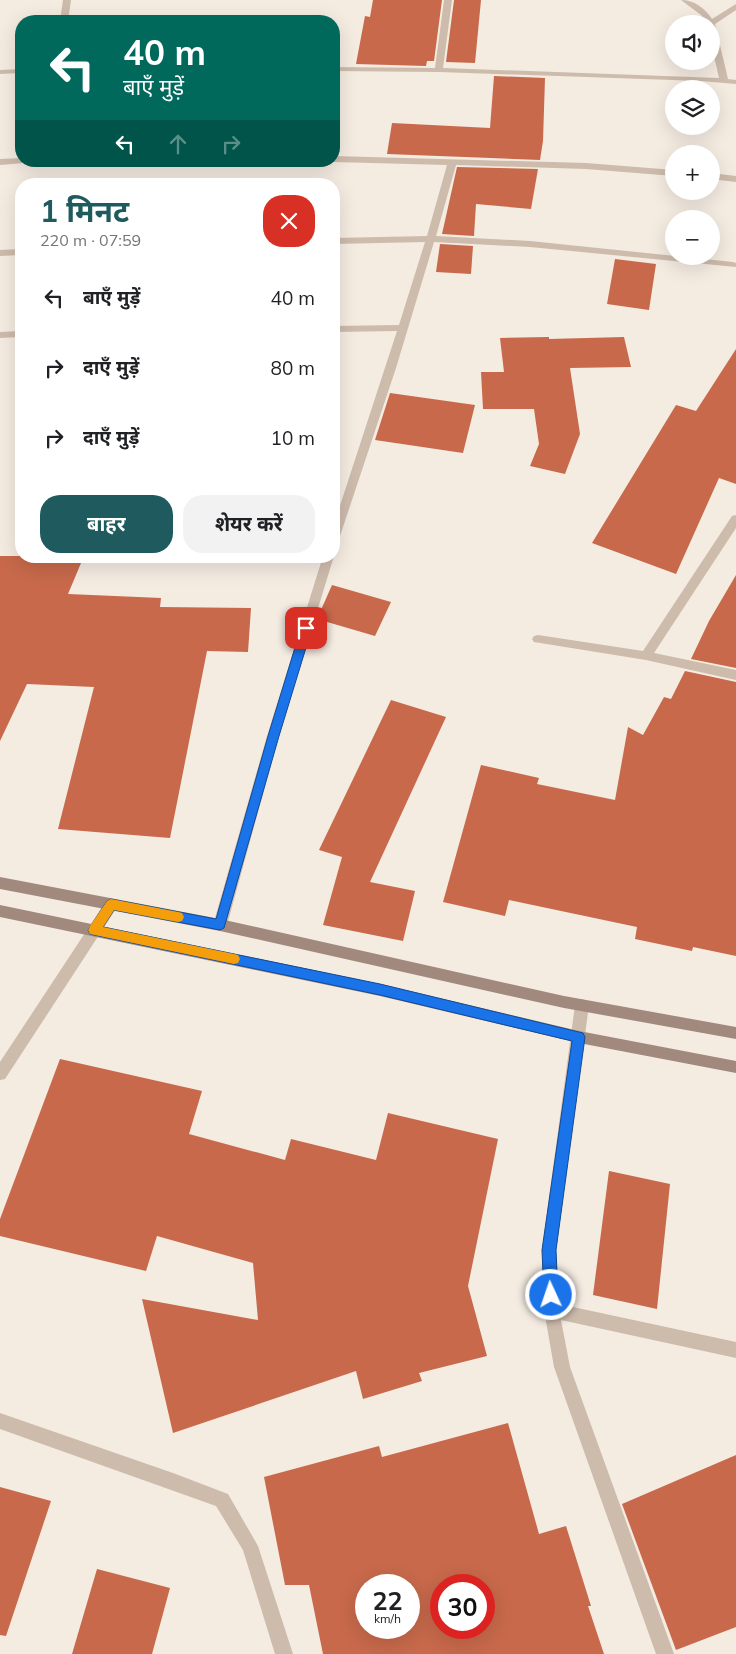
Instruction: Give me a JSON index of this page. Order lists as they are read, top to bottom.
{
  "page": {
    "map_buttons": ["+", "−"],
    "turn": ["40 m", "बाएँ मुड़ें"],
    "heading": ["1 मिनट", "220 m · 07:59"],
    "list": [
      {
        "name": "बाएँ मुड़ें",
        "value": "40 m"
      },
      {
        "name": "दाएँ मुड़ें",
        "value": "80 m"
      },
      {
        "name": "दाएँ मुड़ें",
        "value": "10 m"
      }
    ],
    "buttons": ["बाहर", "शेयर करें"],
    "speed": "22 km/h",
    "limit": "30"
  }
}
